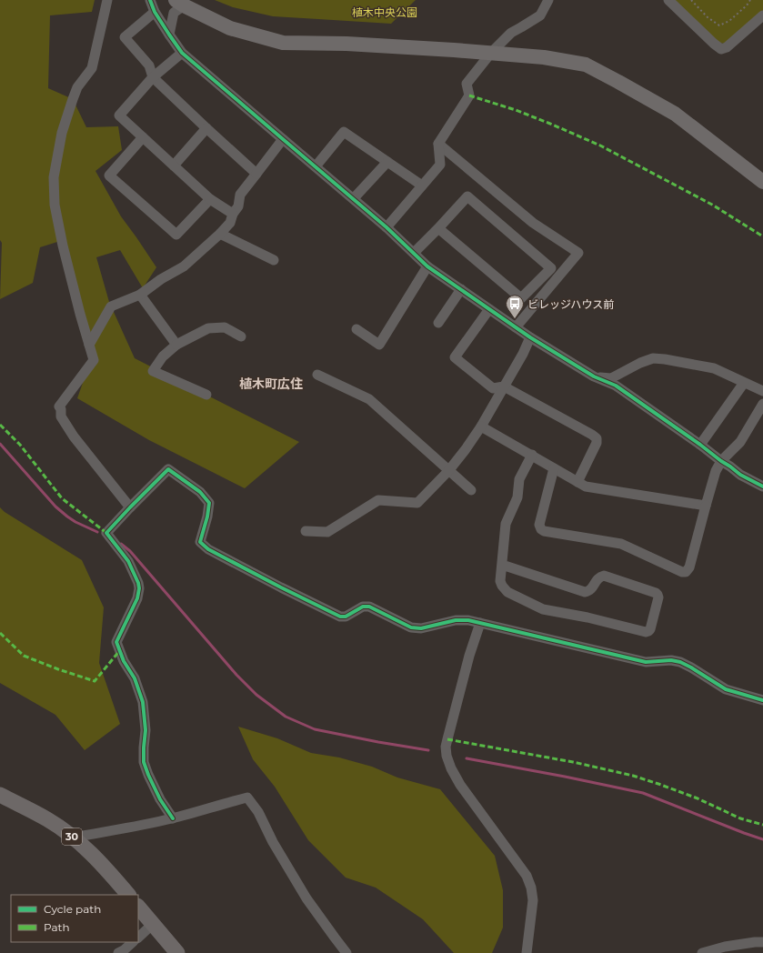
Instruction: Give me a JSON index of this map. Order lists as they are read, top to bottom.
{
  "streets": {
    "main road": ["30"]
  },
  "districts": ["植木町広住"],
  "parks": ["植木中央公園"],
  "places": {
    "bus stop": ["ビレッジハウス前"]
  },
  "legend": ["Cycle path", "Path"]
}
